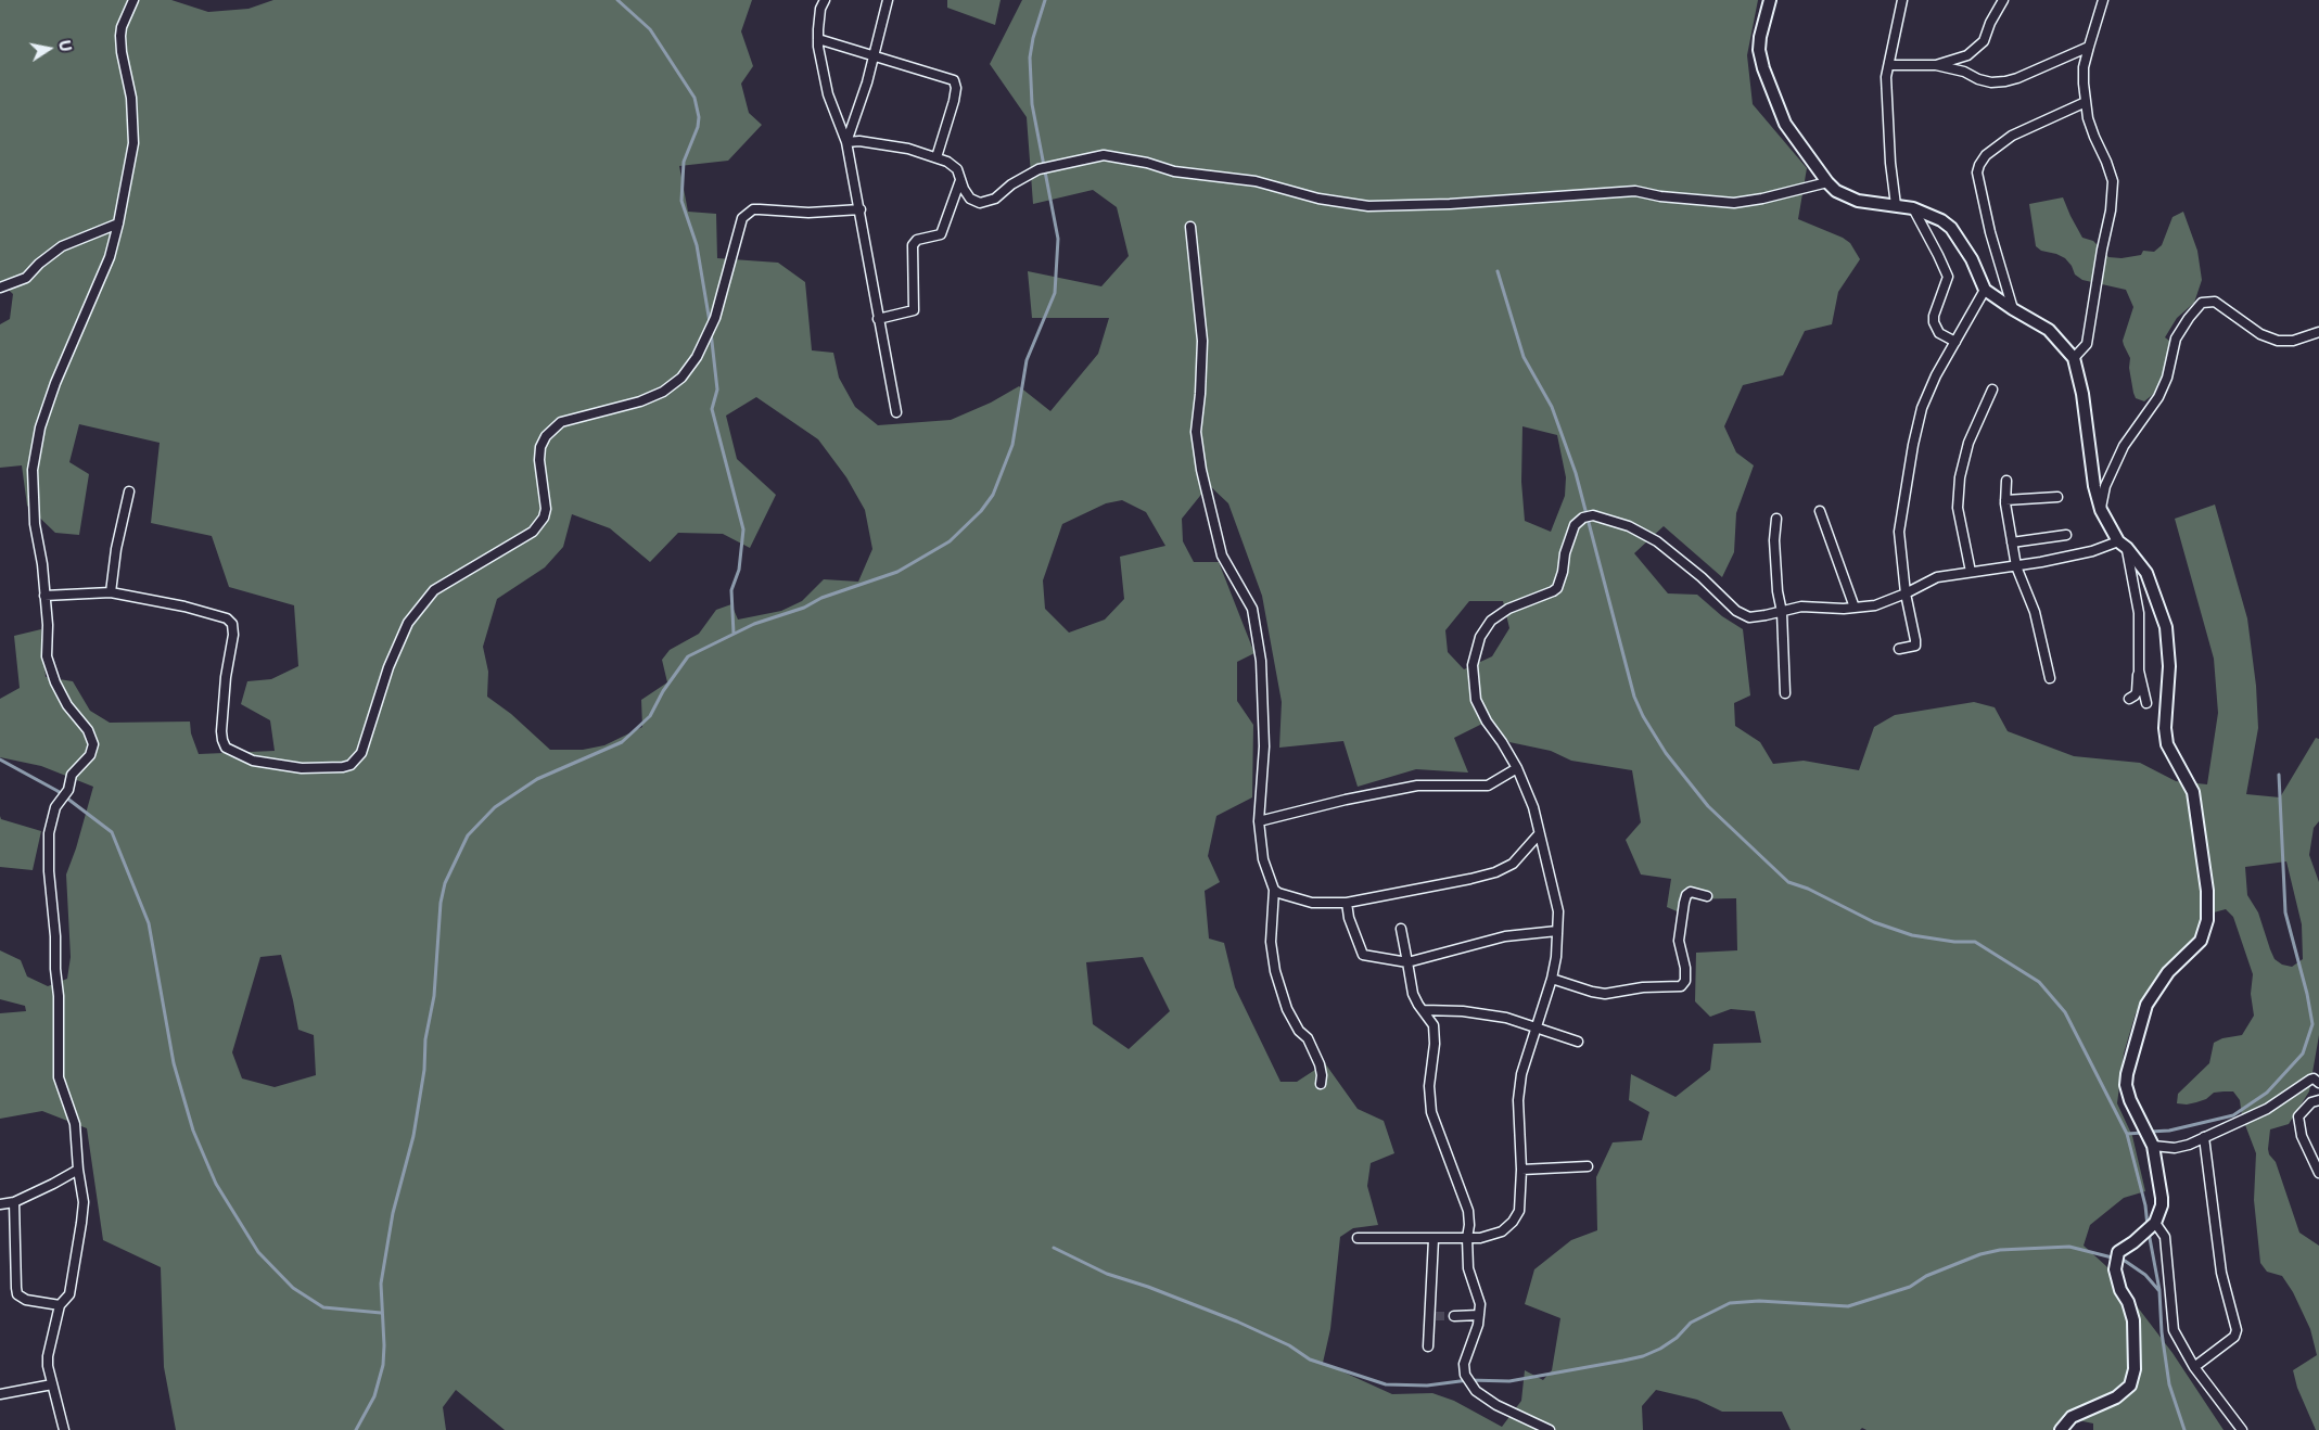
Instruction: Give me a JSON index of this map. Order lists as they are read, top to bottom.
{
  "north": "right"
}
